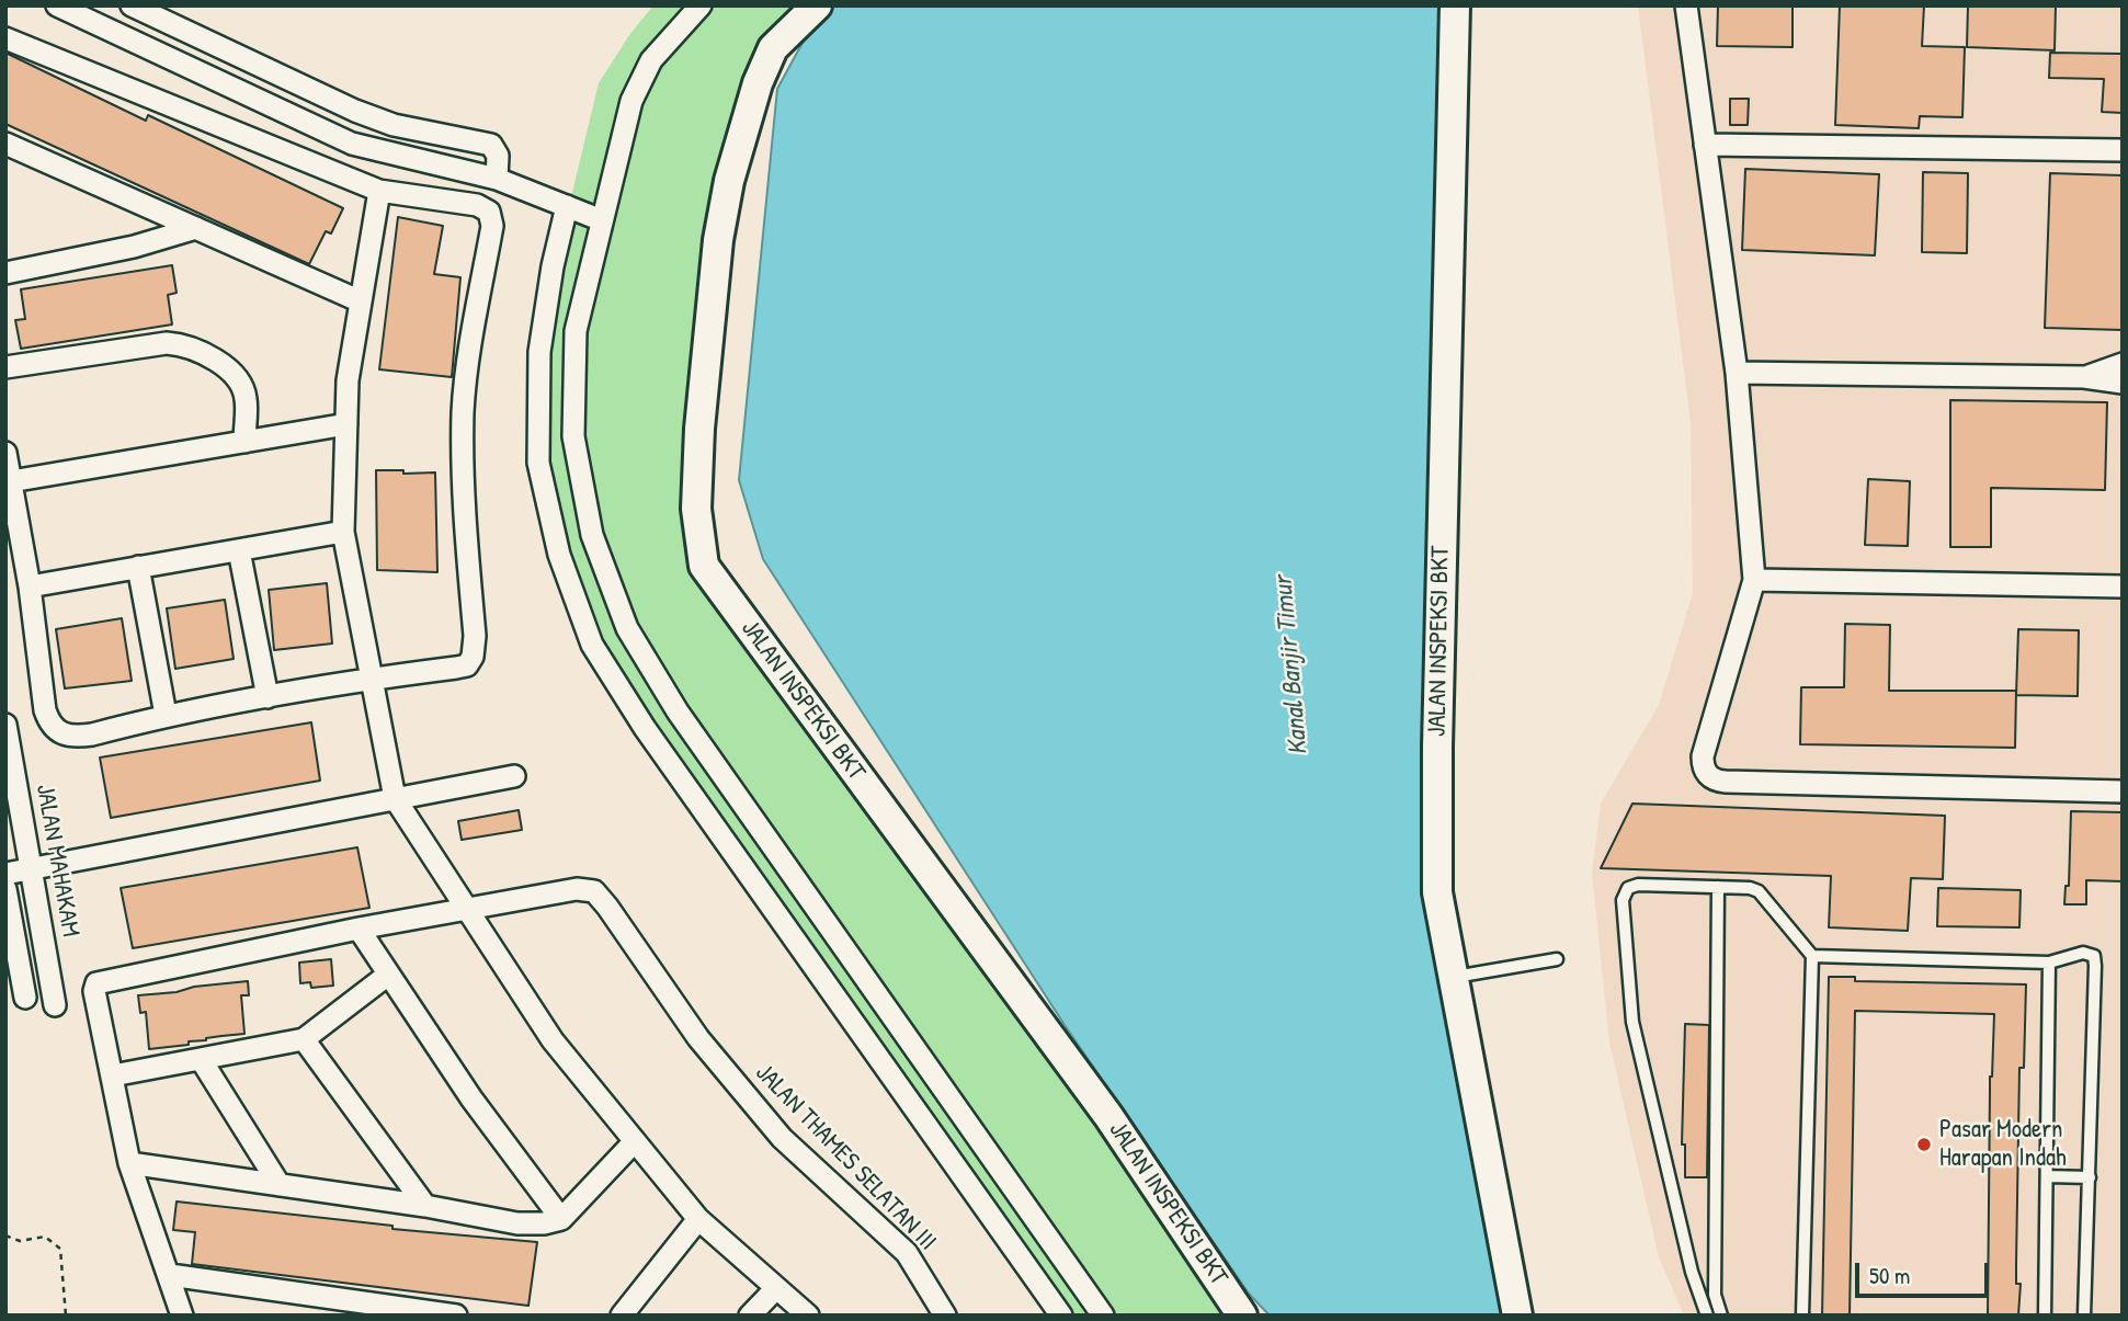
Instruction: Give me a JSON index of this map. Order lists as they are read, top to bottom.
{
  "streets": {
    "street": ["JALAN INSPEKSI BKT", "JALAN MAHAKAM", "JALAN THAMES SELATAN III"]
  },
  "water": ["Kanal Banjir Timur"],
  "places": ["Pasar Modern Harapan Indah"],
  "scale_bar": "50 m"
}
